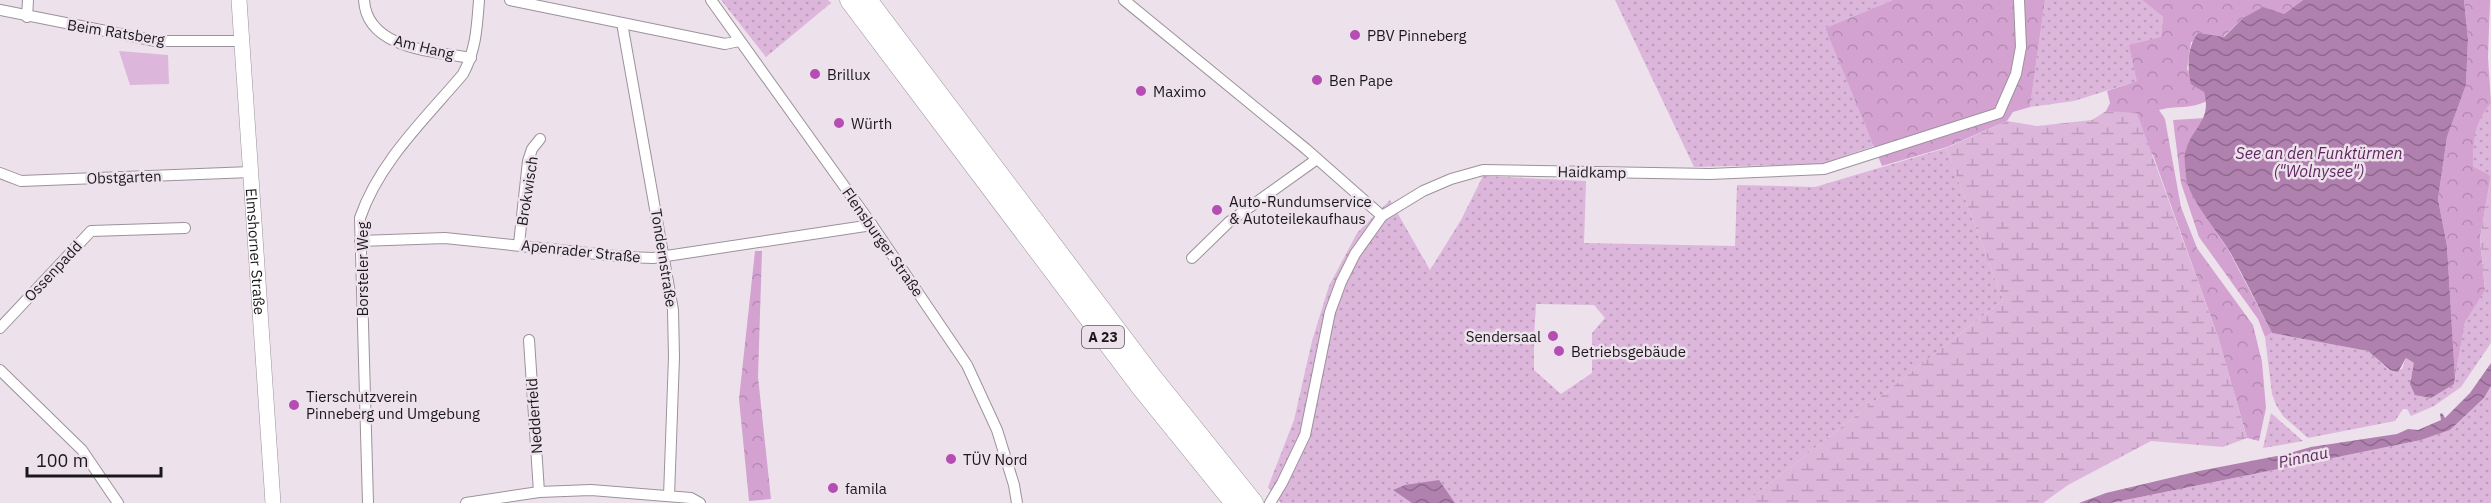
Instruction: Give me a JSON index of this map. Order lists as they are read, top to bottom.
{
  "streets": {
    "highway": ["A 23"],
    "main road": ["Elmshorner Straße"],
    "street": [
      "Beim Ratsberg",
      "Am Hang",
      "Haidkamp",
      "Obstgarten",
      "Brokwisch",
      "Flensburger Straße",
      "Apenrader Straße",
      "Tondernstraße",
      "Borsteler Weg",
      "Ossenpadd",
      "Nedderfeld"
    ]
  },
  "crossings": [
    ["Beim Ratsberg", "Elmshorner Straße"],
    ["Am Hang", "Borsteler Weg"],
    ["Obstgarten", "Elmshorner Straße"],
    ["Brokwisch", "Apenrader Straße"],
    ["Flensburger Straße", "Apenrader Straße"],
    ["Apenrader Straße", "Tondernstraße"],
    ["Apenrader Straße", "Borsteler Weg"]
  ],
  "water": ["See an den Funktürmen (\"Wolnysee\")", "Pinnau"],
  "places": [
    "PBV Pinneberg",
    "Brillux",
    "Ben Pape",
    "Maximo",
    "Würth",
    "Auto-Rundumservice & Autoteilekaufhaus",
    "Sendersaal",
    "Betriebsgebäude",
    "Tierschutzverein Pinneberg und Umgebung",
    "TÜV Nord",
    "famila"
  ],
  "scale_bar": "100 m"
}
